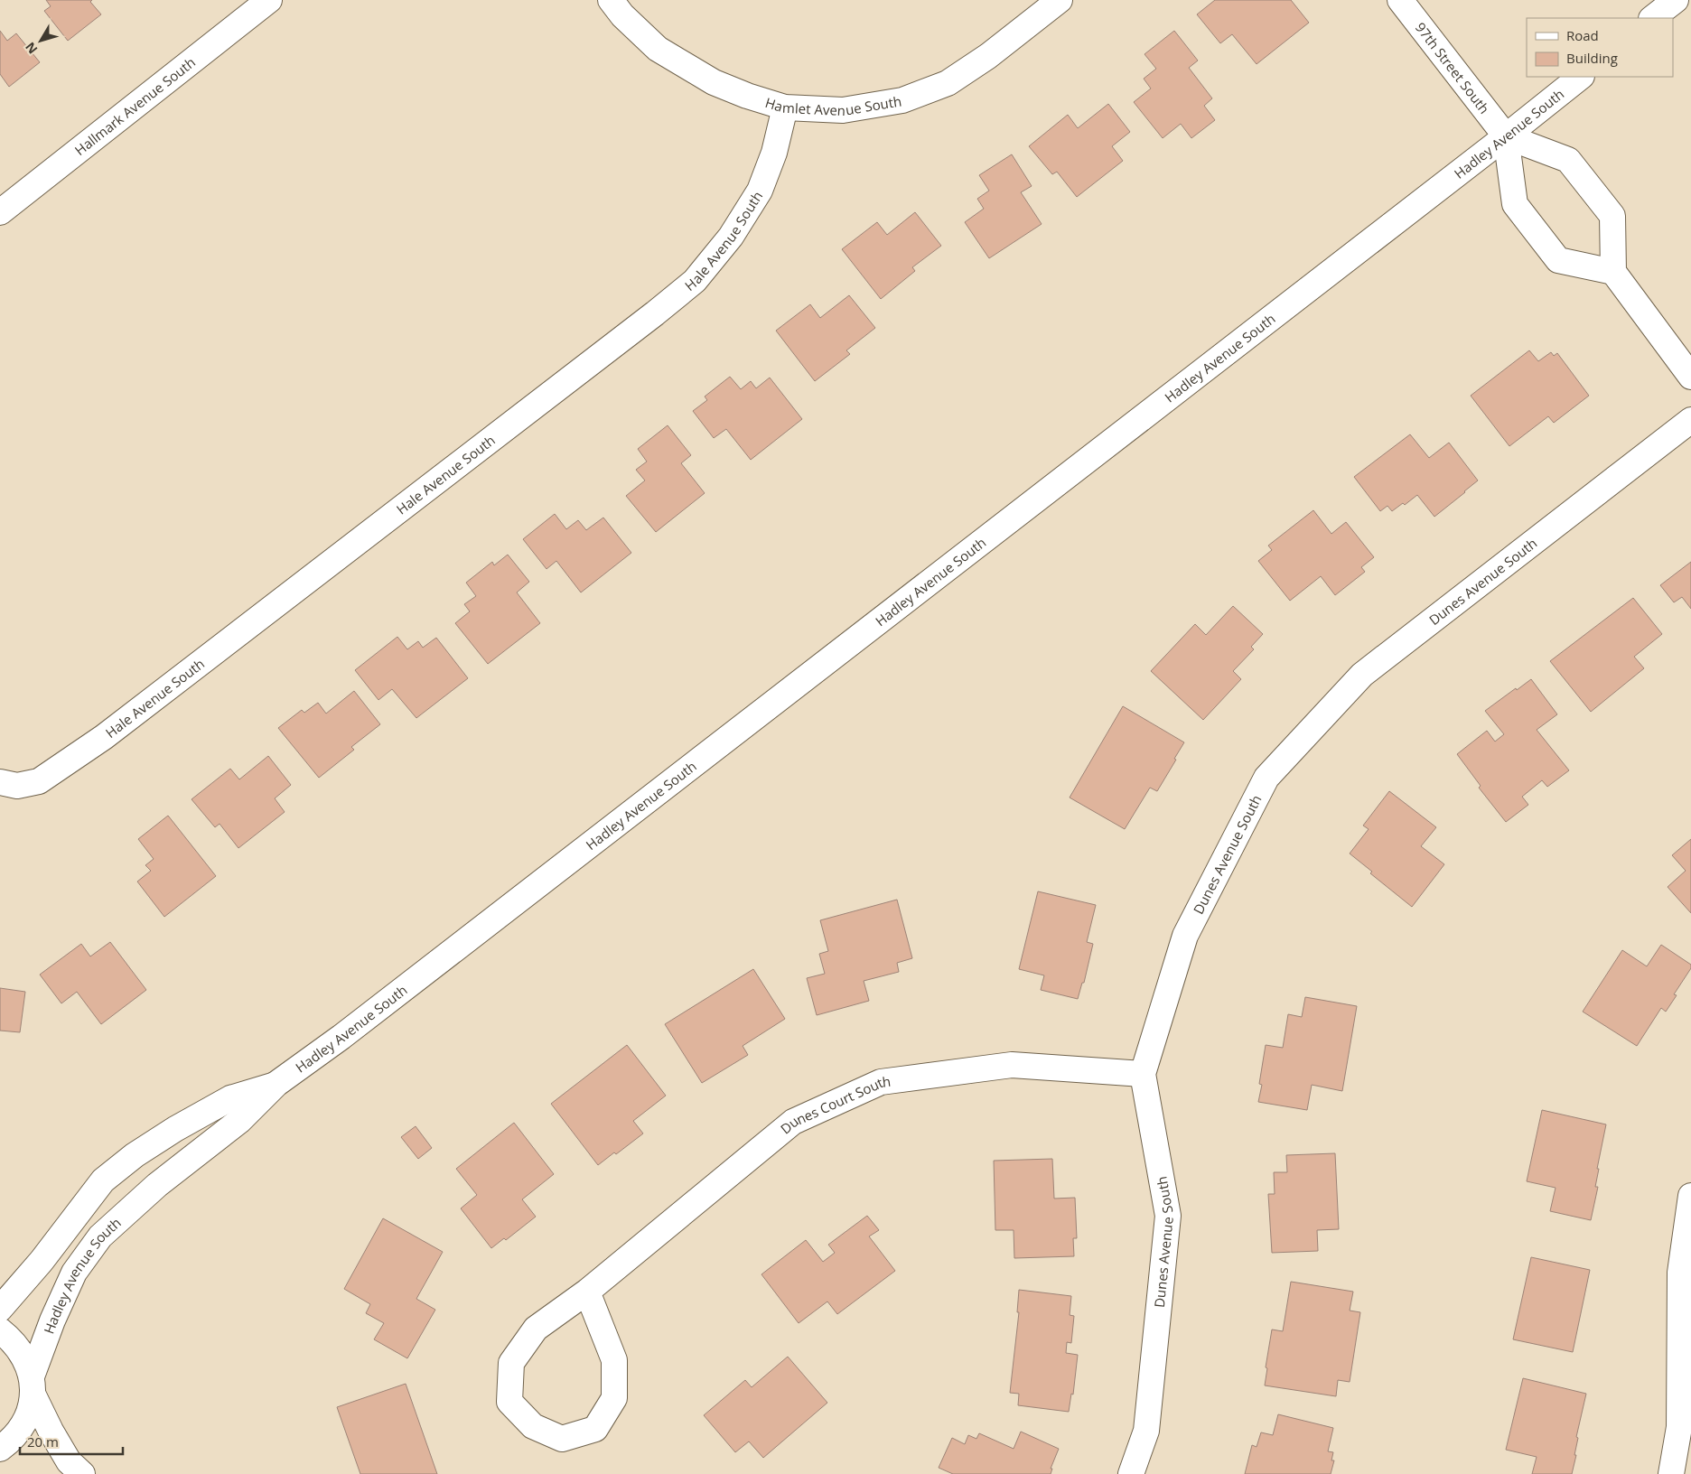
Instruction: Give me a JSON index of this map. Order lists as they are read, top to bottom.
{
  "streets": {
    "street": [
      "97th Street South",
      "Hamlet Avenue South",
      "Hallmark Avenue South",
      "Hadley Avenue South",
      "Hale Avenue South",
      "Dunes Avenue South",
      "Dunes Court South"
    ]
  },
  "crossings": [
    ["97th Street South", "Hadley Avenue South"],
    ["Hamlet Avenue South", "Hale Avenue South"],
    ["Dunes Avenue South", "Dunes Court South"]
  ],
  "legend": ["Road", "Building"],
  "scale_bar": "20 m",
  "north": "bottom left"
}
